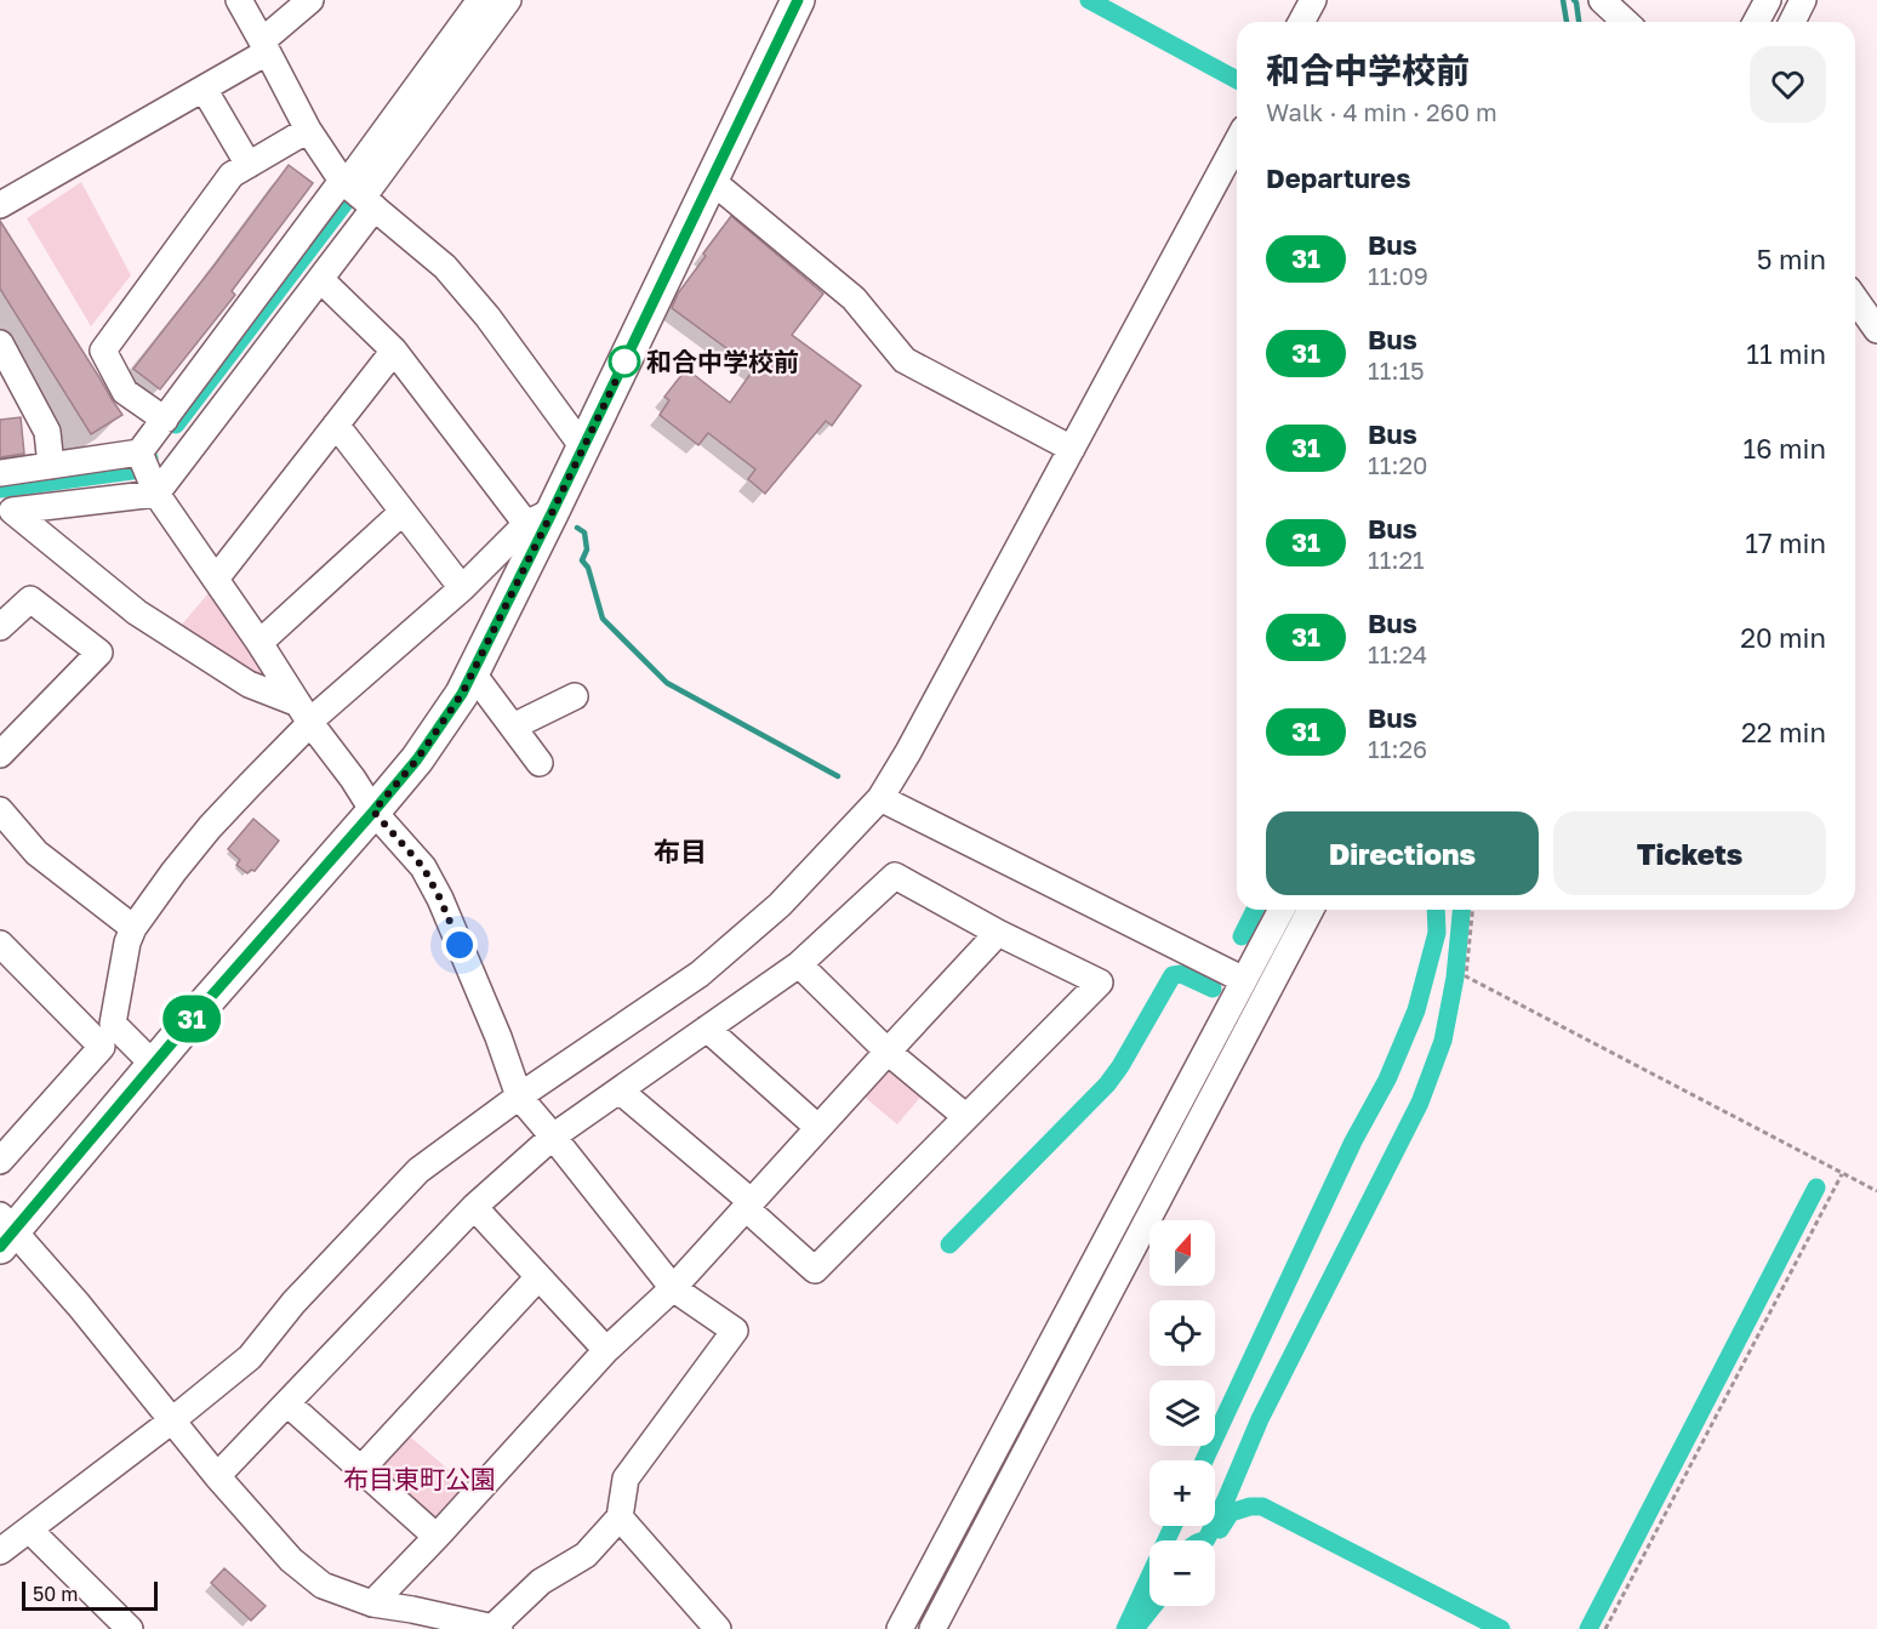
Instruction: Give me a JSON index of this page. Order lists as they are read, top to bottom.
{
  "districts": ["布目"],
  "parks": ["布目東町公園"],
  "places": ["和合中学校前"],
  "lines": ["bus line 31"],
  "scale_bar": "50 m",
  "north": "top",
  "page": {
    "on_map": "31",
    "heading": [
      ["和合中学校前", "Walk · 4 min · 260 m"],
      "Departures"
    ],
    "list": [
      {
        "mark": "31",
        "name": "Bus",
        "note": "11:09",
        "value": "5 min"
      },
      {
        "mark": "31",
        "name": "Bus",
        "note": "11:15",
        "value": "11 min"
      },
      {
        "mark": "31",
        "name": "Bus",
        "note": "11:20",
        "value": "16 min"
      },
      {
        "mark": "31",
        "name": "Bus",
        "note": "11:21",
        "value": "17 min"
      },
      {
        "mark": "31",
        "name": "Bus",
        "note": "11:24",
        "value": "20 min"
      },
      {
        "mark": "31",
        "name": "Bus",
        "note": "11:26",
        "value": "22 min"
      }
    ],
    "buttons": ["Directions", "Tickets"],
    "map_buttons": ["+", "−"],
    "scale": "50 m"
  }
}
